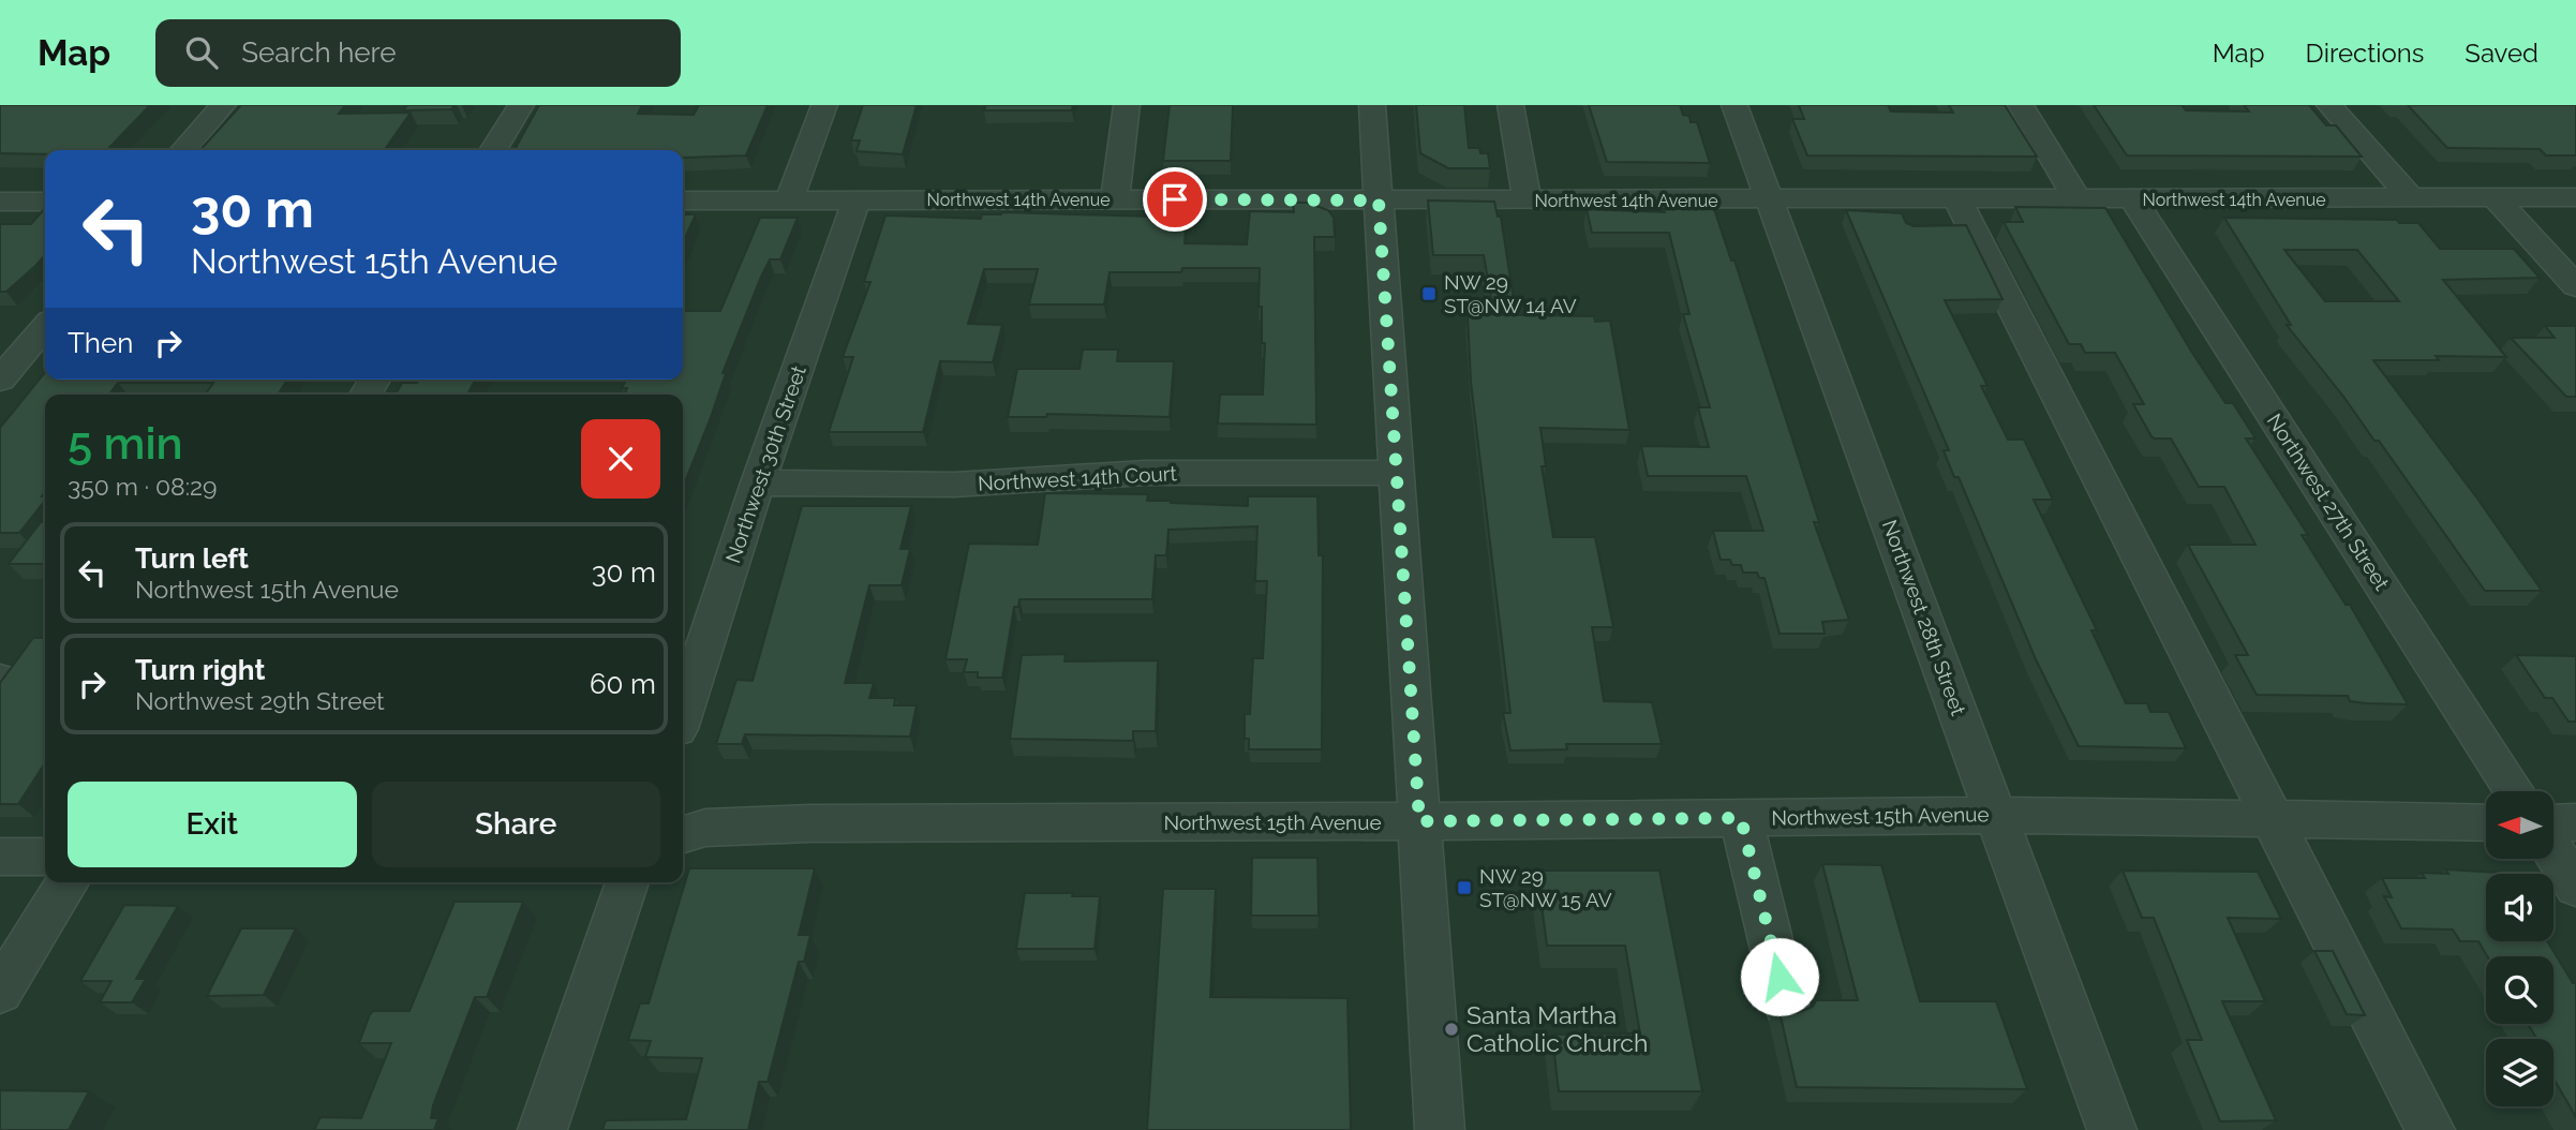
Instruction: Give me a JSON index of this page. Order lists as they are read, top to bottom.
{
  "streets": {
    "street": [
      "Northwest 14th Avenue",
      "Northwest 30th Street",
      "Northwest 14th Court",
      "Northwest 27th Street",
      "Northwest 28th Street",
      "Northwest 15th Avenue"
    ]
  },
  "crossings": [
    ["Northwest 14th Avenue", "Northwest 30th Street"],
    ["Northwest 14th Avenue", "Northwest 27th Street"],
    ["Northwest 14th Avenue", "Northwest 28th Street"],
    ["Northwest 30th Street", "Northwest 14th Court"],
    ["Northwest 28th Street", "Northwest 15th Avenue"]
  ],
  "places": {
    "transit": ["NW 29 ST@NW 14 AV", "NW 29 ST@NW 15 AV"],
    "other": ["Santa Martha Catholic Church"]
  },
  "north": "left",
  "page": {
    "header": "Map",
    "search": "Search here",
    "nav": ["Map", "Directions", "Saved"],
    "turn": ["30 m", "Northwest 15th Avenue"],
    "then": "Then",
    "heading": ["5 min", "350 m · 08:29"],
    "list": [
      {
        "name": "Turn left",
        "note": "Northwest 15th Avenue",
        "value": "30 m"
      },
      {
        "name": "Turn right",
        "note": "Northwest 29th Street",
        "value": "60 m"
      }
    ],
    "buttons": ["Exit", "Share"]
  }
}
